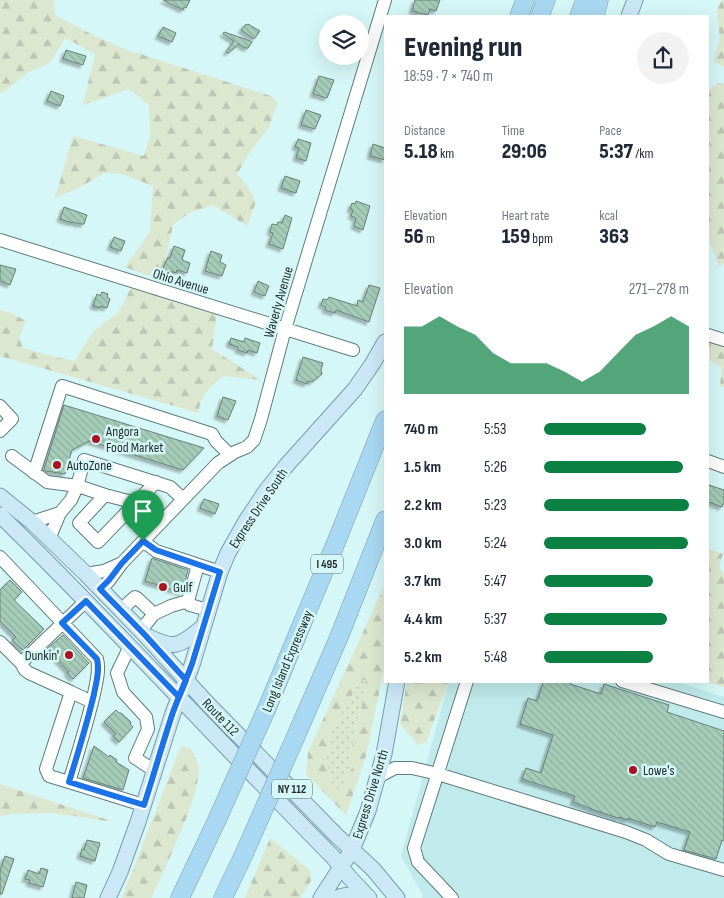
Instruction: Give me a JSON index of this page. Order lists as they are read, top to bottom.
{
  "streets": {
    "highway": ["I 495", "Long Island Expressway"],
    "main road": [
      "Express Drive South",
      "Route 112",
      "NY 112",
      "Express Drive North"
    ],
    "street": ["Ohio Avenue", "Waverly Avenue"]
  },
  "crossings": [
    ["Ohio Avenue", "Waverly Avenue"],
    ["Waverly Avenue", "Route 112"],
    ["Express Drive South", "Route 112"],
    ["Route 112", "Express Drive North"]
  ],
  "places": [
    "Angora Food Market",
    "AutoZone",
    "Gulf",
    "Dunkin'",
    "Lowe's"
  ],
  "page": {
    "heading": ["Evening run", "18:59 · 7 × 740 m"],
    "stats": [
      ["Distance", "5.18 km"],
      ["Time", "29:06"],
      ["Pace", "5:37 /km"],
      ["Elevation", "56 m"],
      ["Heart rate", "159 bpm"],
      ["kcal", "363"]
    ],
    "chart": ["Elevation", "271–278 m"],
    "list": [
      {
        "name": "740 m",
        "note": "5:53"
      },
      {
        "name": "1.5 km",
        "note": "5:26"
      },
      {
        "name": "2.2 km",
        "note": "5:23"
      },
      {
        "name": "3.0 km",
        "note": "5:24"
      },
      {
        "name": "3.7 km",
        "note": "5:47"
      },
      {
        "name": "4.4 km",
        "note": "5:37"
      },
      {
        "name": "5.2 km",
        "note": "5:48"
      }
    ]
  }
}
